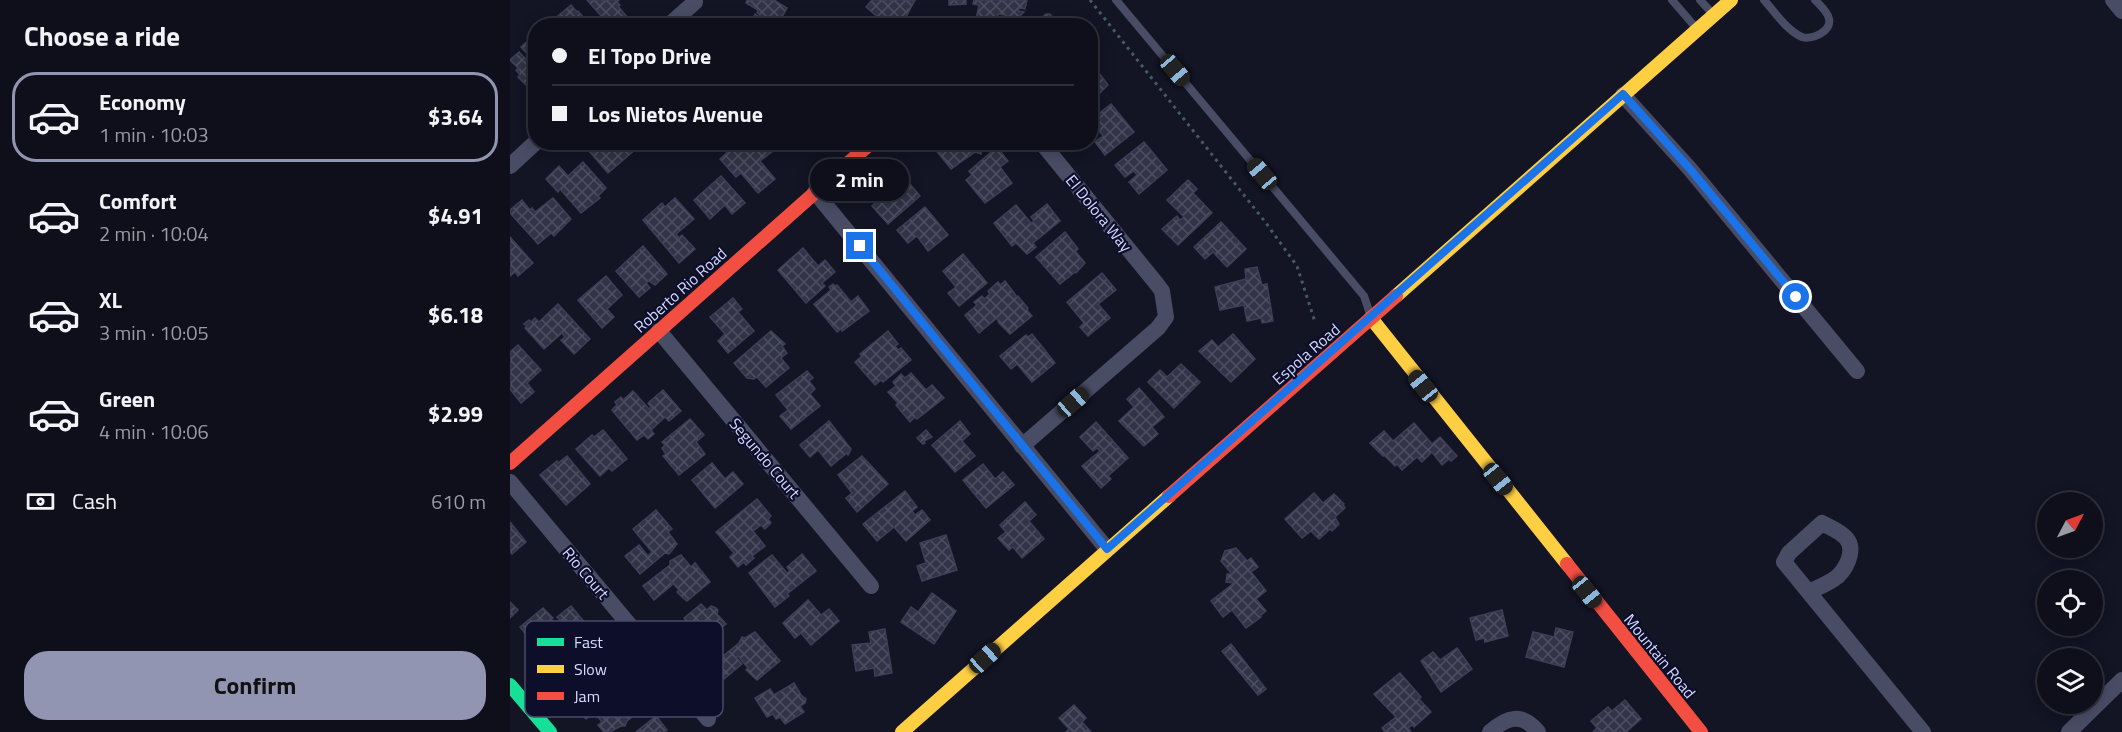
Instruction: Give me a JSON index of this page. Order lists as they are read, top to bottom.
{
  "streets": {
    "main road": ["Roberto Rio Road", "Espola Road", "Mountain Road"],
    "street": ["El Dolora Way", "Segundo Court", "Rio Court"]
  },
  "crossings": [
    ["Roberto Rio Road", "Segundo Court"],
    ["Espola Road", "Mountain Road"]
  ],
  "legend": ["Fast", "Slow", "Jam"],
  "north": "top right",
  "page": {
    "heading": "Choose a ride",
    "banner": ["El Topo Drive", "Los Nietos Avenue"],
    "list": [
      {
        "name": "Economy",
        "note": "1 min · 10:03",
        "value": "$3.64"
      },
      {
        "name": "Comfort",
        "note": "2 min · 10:04",
        "value": "$4.91"
      },
      {
        "name": "XL",
        "note": "3 min · 10:05",
        "value": "$6.18"
      },
      {
        "name": "Green",
        "note": "4 min · 10:06",
        "value": "$2.99"
      }
    ],
    "bubble": "2 min",
    "pay": ["Cash", "610 m"],
    "buttons": "Confirm"
  }
}
